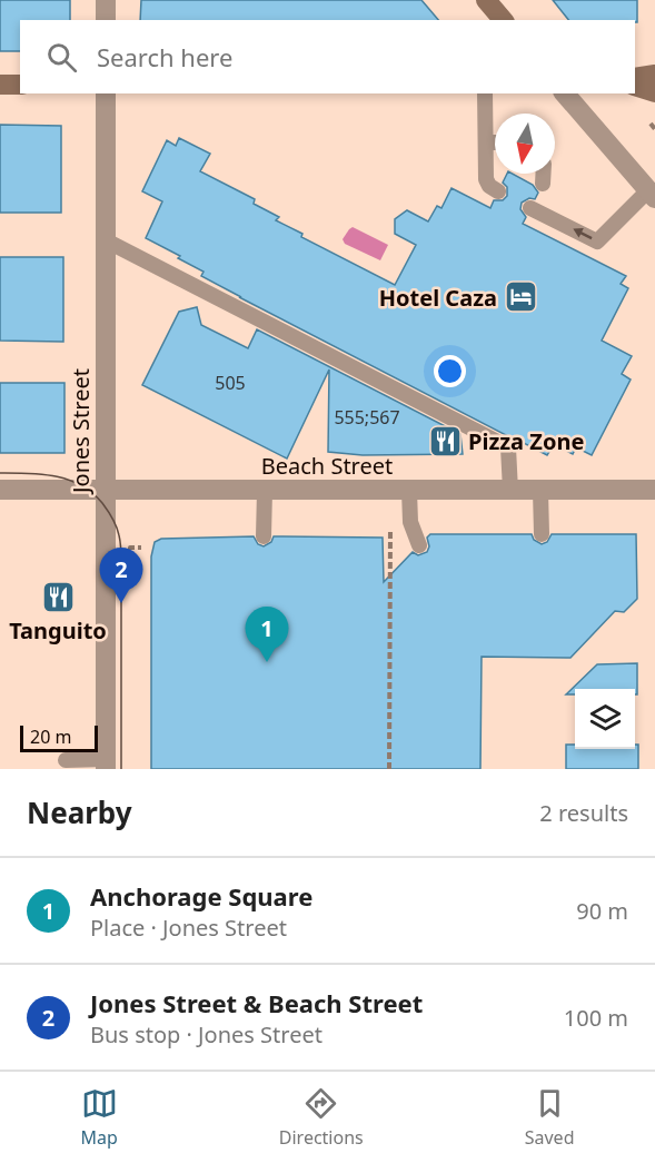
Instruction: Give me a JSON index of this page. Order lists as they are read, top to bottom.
{
  "streets": {
    "street": ["Jones Street", "Beach Street"]
  },
  "crossings": [
    ["Jones Street", "Beach Street"]
  ],
  "places": {
    "hotel": ["Hotel Caza"],
    "restaurant": ["Pizza Zone", "Tanguito"]
  },
  "house_numbers": ["505", "555;567"],
  "scale_bar": "20 m",
  "north": "bottom",
  "page": {
    "search": "Search here",
    "pins": ["2", "1"],
    "scale": "20 m",
    "heading": ["Nearby", "2 results"],
    "list": [
      {
        "mark": "1",
        "name": "Anchorage Square",
        "note": "Place · Jones Street",
        "value": "90 m"
      },
      {
        "mark": "2",
        "name": "Jones Street & Beach Street",
        "note": "Bus stop · Jones Street",
        "value": "100 m"
      }
    ],
    "nav": ["Map", "Directions", "Saved"]
  }
}
